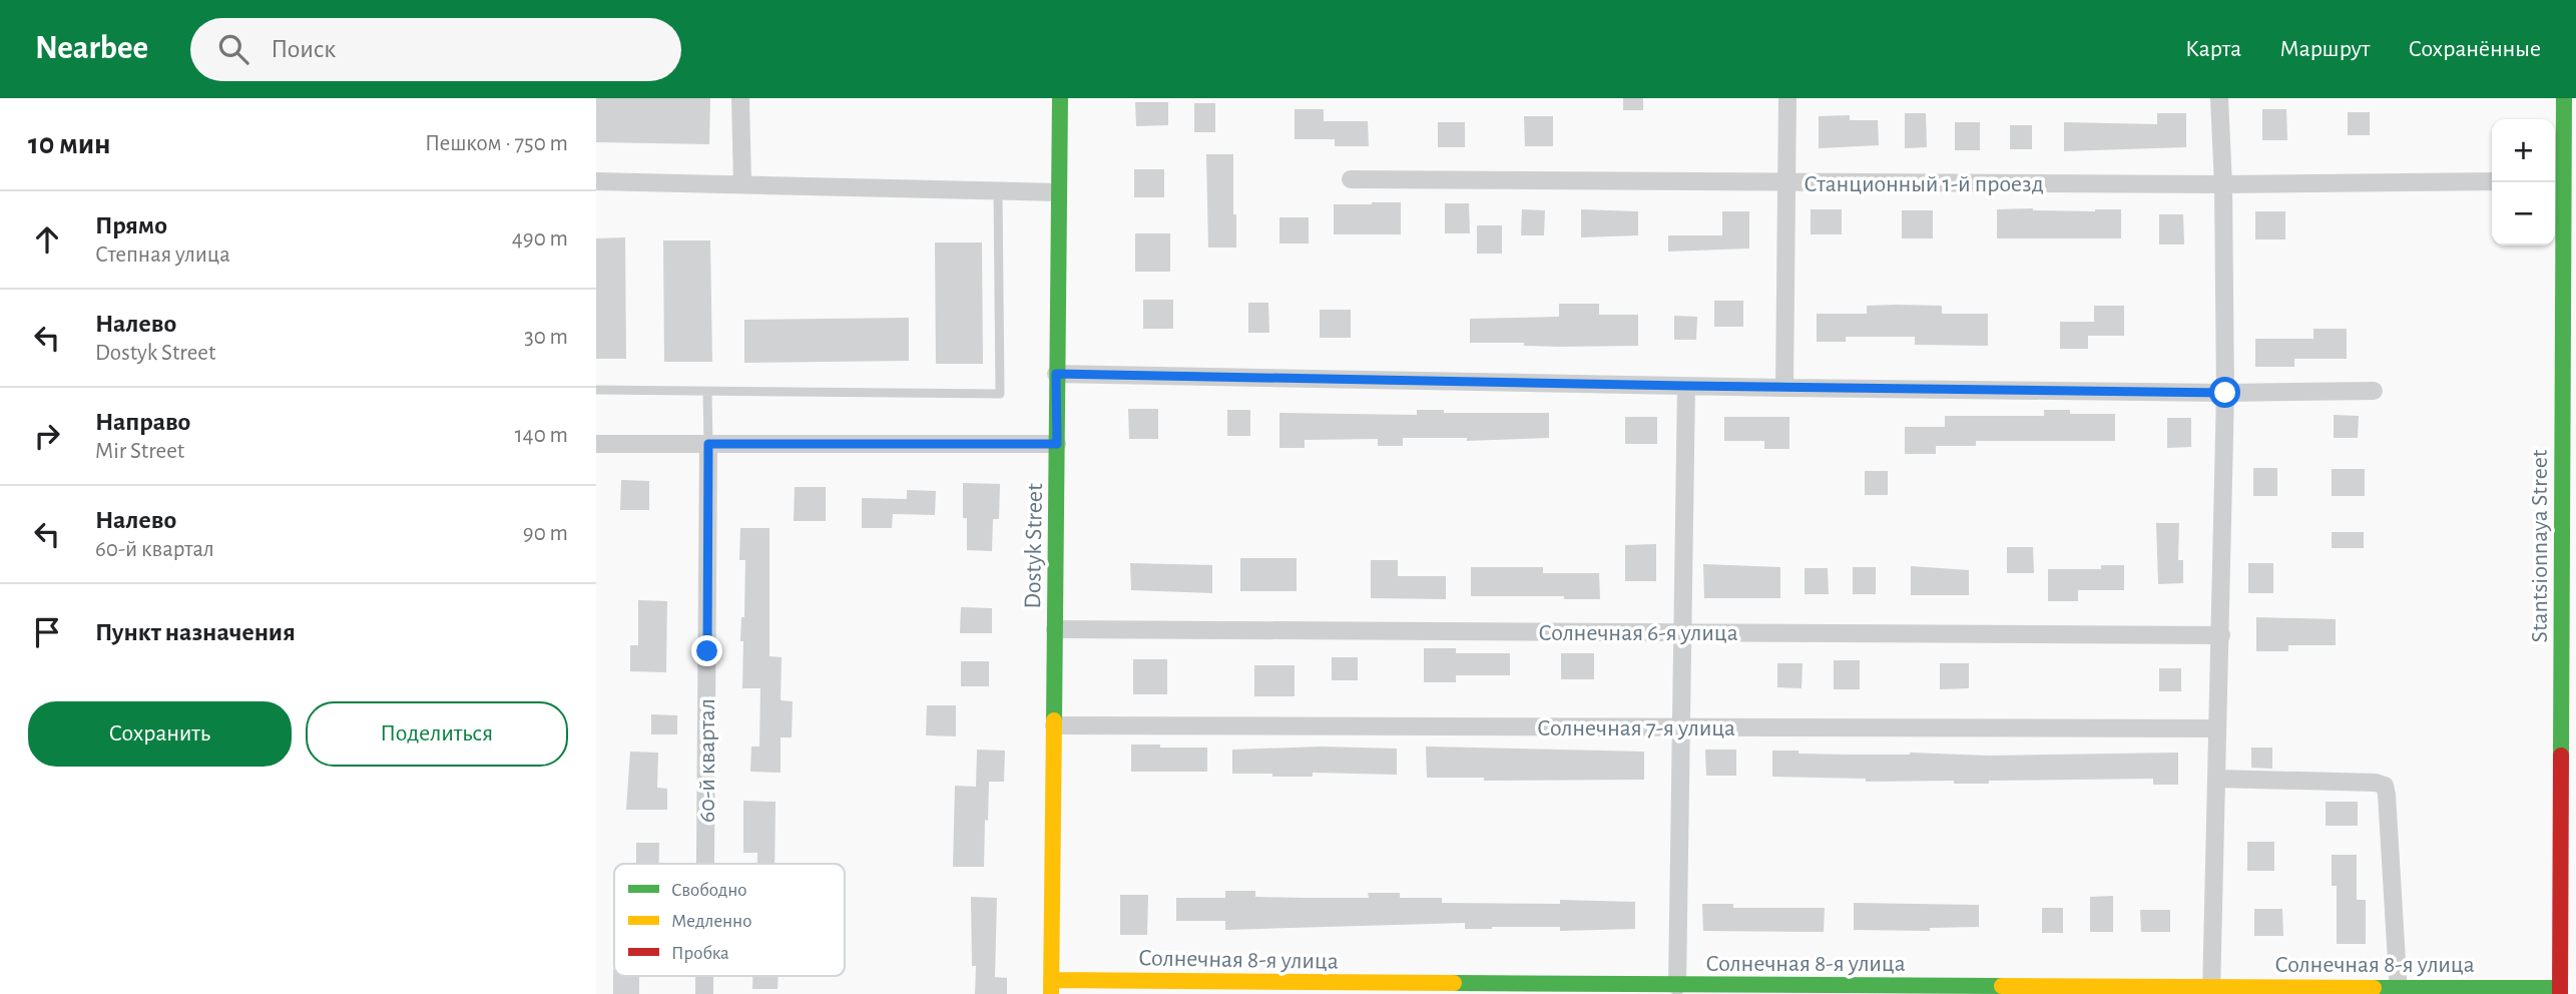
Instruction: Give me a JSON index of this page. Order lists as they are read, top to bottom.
{
  "streets": {
    "street": [
      "Станционный 1-й проезд",
      "Dostyk Street",
      "Stantsionnaya Street",
      "Солнечная 6-я улица",
      "Солнечная 7-я улица",
      "60-й квартал",
      "Солнечная 8-я улица"
    ]
  },
  "crossings": [
    ["Dostyk Street", "Солнечная 6-я улица"],
    ["Dostyk Street", "Солнечная 7-я улица"],
    ["Dostyk Street", "Солнечная 8-я улица"],
    ["Stantsionnaya Street", "Солнечная 8-я улица"]
  ],
  "legend": ["Свободно", "Медленно", "Пробка"],
  "page": {
    "header": "Nearbee",
    "search": "Поиск",
    "nav": ["Карта", "Маршрут", "Сохранённые"],
    "heading": ["10 мин", "Пешком · 750 m"],
    "map_buttons": ["+", "−"],
    "list": [
      ["Прямо", "Степная улица", "490 m"],
      ["Налево", "Dostyk Street", "30 m"],
      ["Направо", "Mir Street", "140 m"],
      ["Налево", "60-й квартал", "90 m"],
      "Пункт назначения"
    ],
    "buttons": ["Сохранить", "Поделиться"]
  }
}
